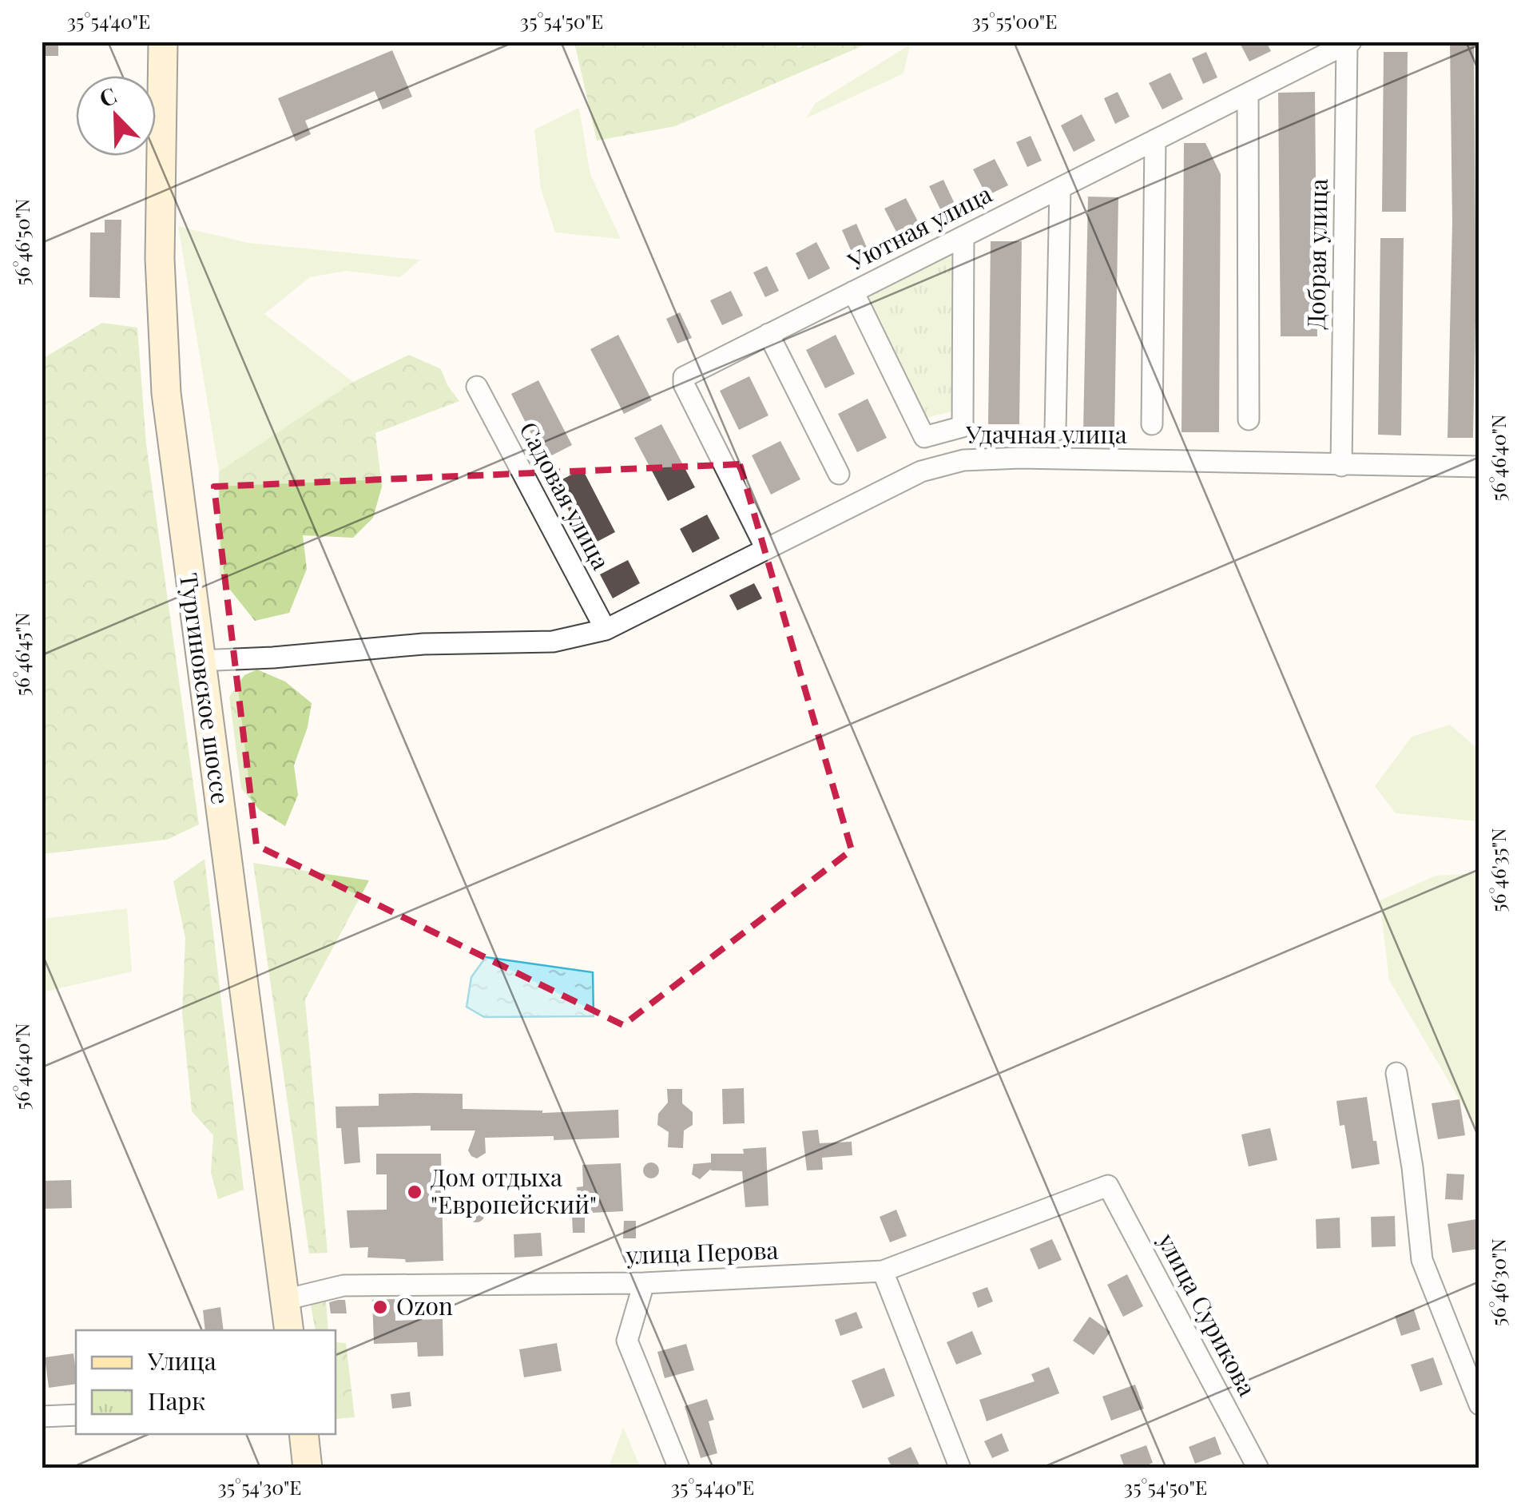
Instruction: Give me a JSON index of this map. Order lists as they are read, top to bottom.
{
  "streets": {
    "main road": ["Тургиновское шоссе"],
    "street": [
      "Уютная улица",
      "Добрая улица",
      "Удачная улица",
      "Садовая улица",
      "улица Перова",
      "улица Сурикова"
    ]
  },
  "crossings": [
    ["Уютная улица", "Добрая улица"],
    ["Уютная улица", "Удачная улица"],
    ["Добрая улица", "Удачная улица"],
    ["Удачная улица", "Садовая улица"],
    ["Удачная улица", "Тургиновское шоссе"],
    ["Тургиновское шоссе", "улица Перова"],
    ["улица Перова", "улица Сурикова"]
  ],
  "places": ["Дом отдыха \"Европейский\"", "Ozon"],
  "legend": ["Улица", "Парк"],
  "north": "top left",
  "coordinates": [
    "35°54'40\"E",
    "35°54'50\"E",
    "35°55'00\"E",
    "56°46'50\"N",
    "56°46'40\"N",
    "56°46'45\"N",
    "56°46'35\"N",
    "56°46'30\"N",
    "35°54'30\"E"
  ]
}
